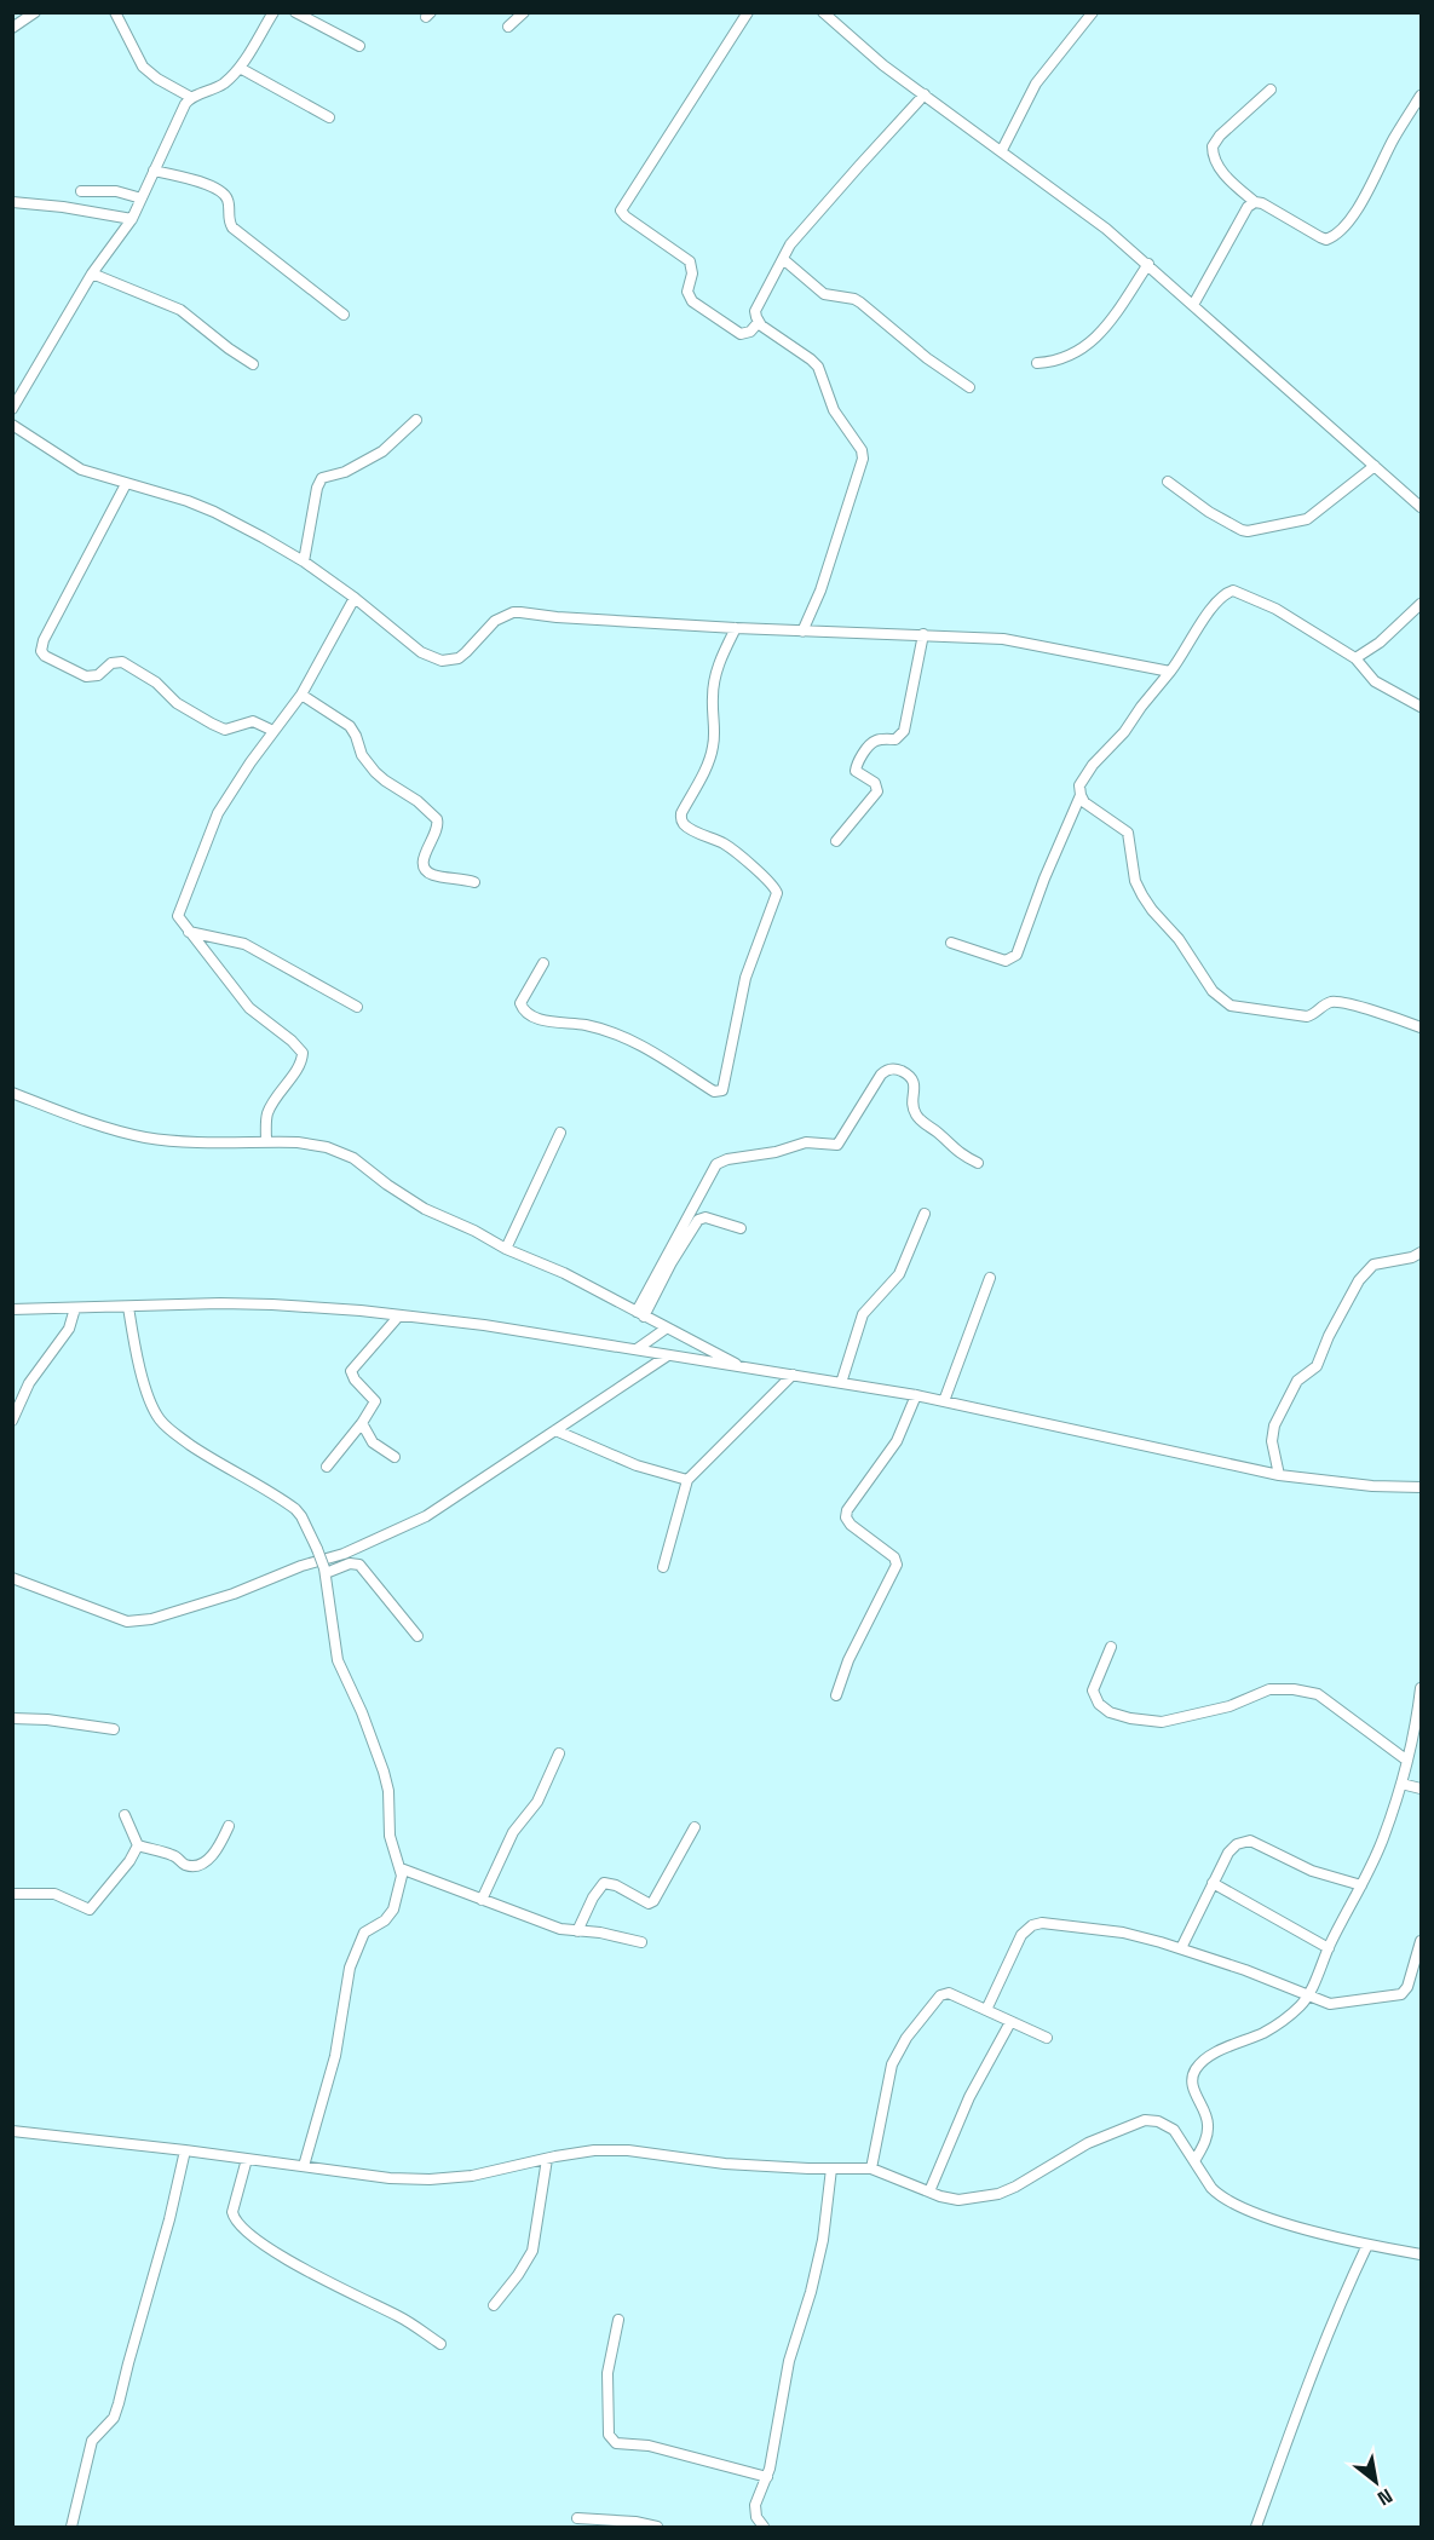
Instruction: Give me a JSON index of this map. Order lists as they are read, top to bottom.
{
  "north": "bottom right"
}
